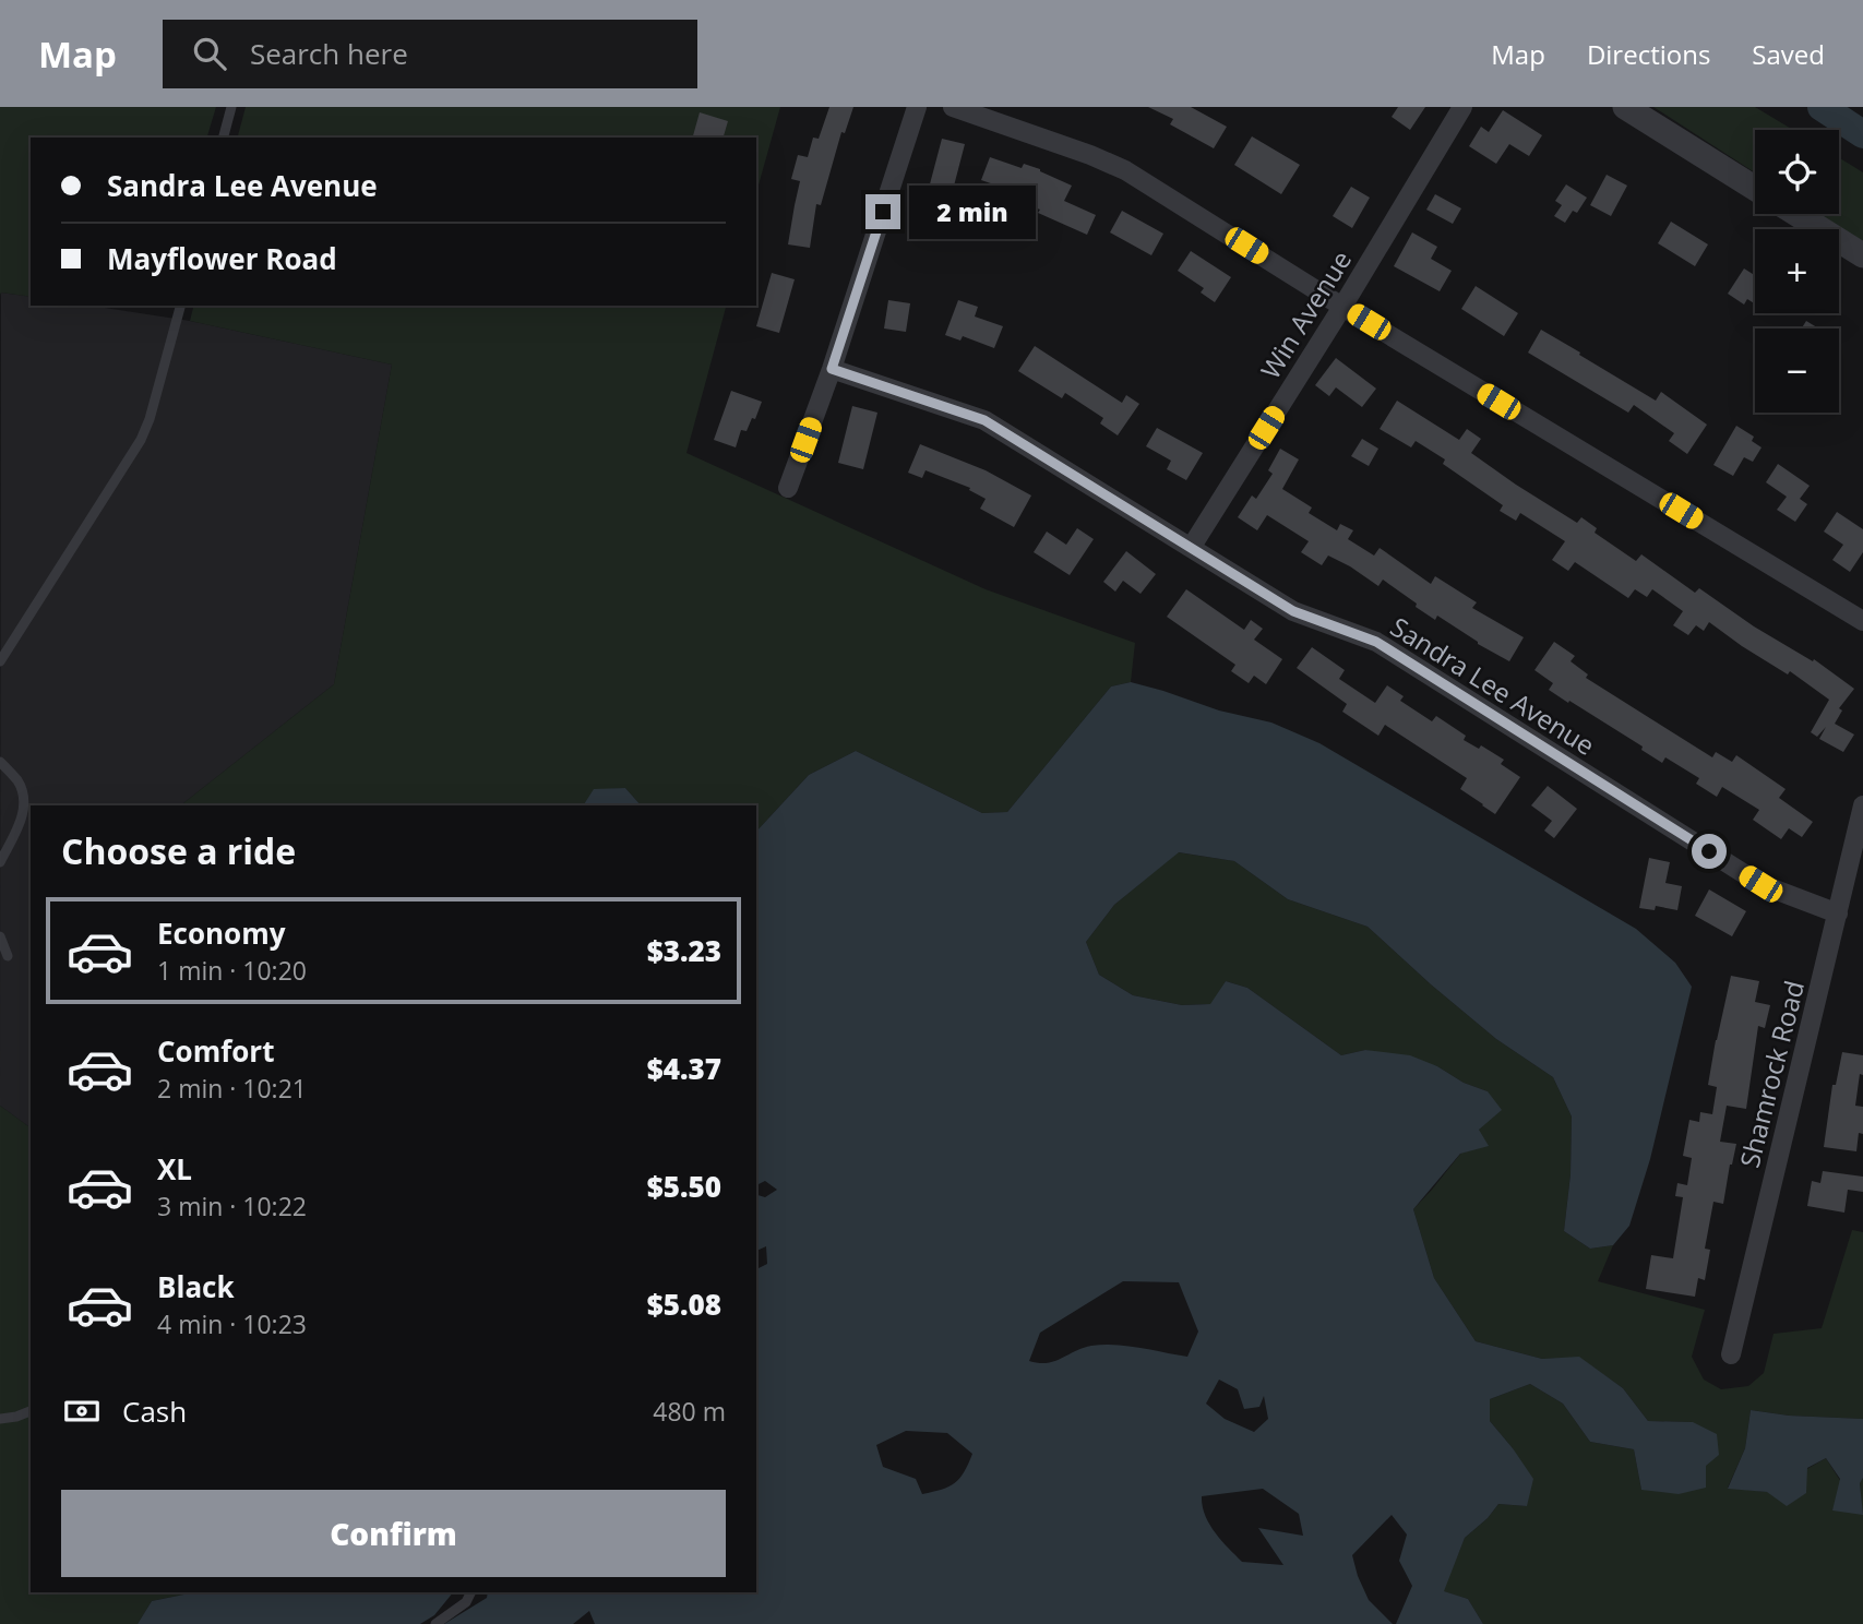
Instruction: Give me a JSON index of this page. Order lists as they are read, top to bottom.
{
  "streets": {
    "street": ["Win Avenue", "Sandra Lee Avenue", "Shamrock Road"]
  },
  "crossings": [
    ["Win Avenue", "Sandra Lee Avenue"],
    ["Sandra Lee Avenue", "Shamrock Road"]
  ],
  "page": {
    "header": "Map",
    "search": "Search here",
    "nav": ["Map", "Directions", "Saved"],
    "map_buttons": ["+", "−"],
    "banner": ["Sandra Lee Avenue", "Mayflower Road"],
    "bubble": "2 min",
    "heading": "Choose a ride",
    "list": [
      {
        "name": "Economy",
        "note": "1 min · 10:20",
        "value": "$3.23"
      },
      {
        "name": "Comfort",
        "note": "2 min · 10:21",
        "value": "$4.37"
      },
      {
        "name": "XL",
        "note": "3 min · 10:22",
        "value": "$5.50"
      },
      {
        "name": "Black",
        "note": "4 min · 10:23",
        "value": "$5.08"
      }
    ],
    "pay": ["Cash", "480 m"],
    "buttons": "Confirm"
  }
}
